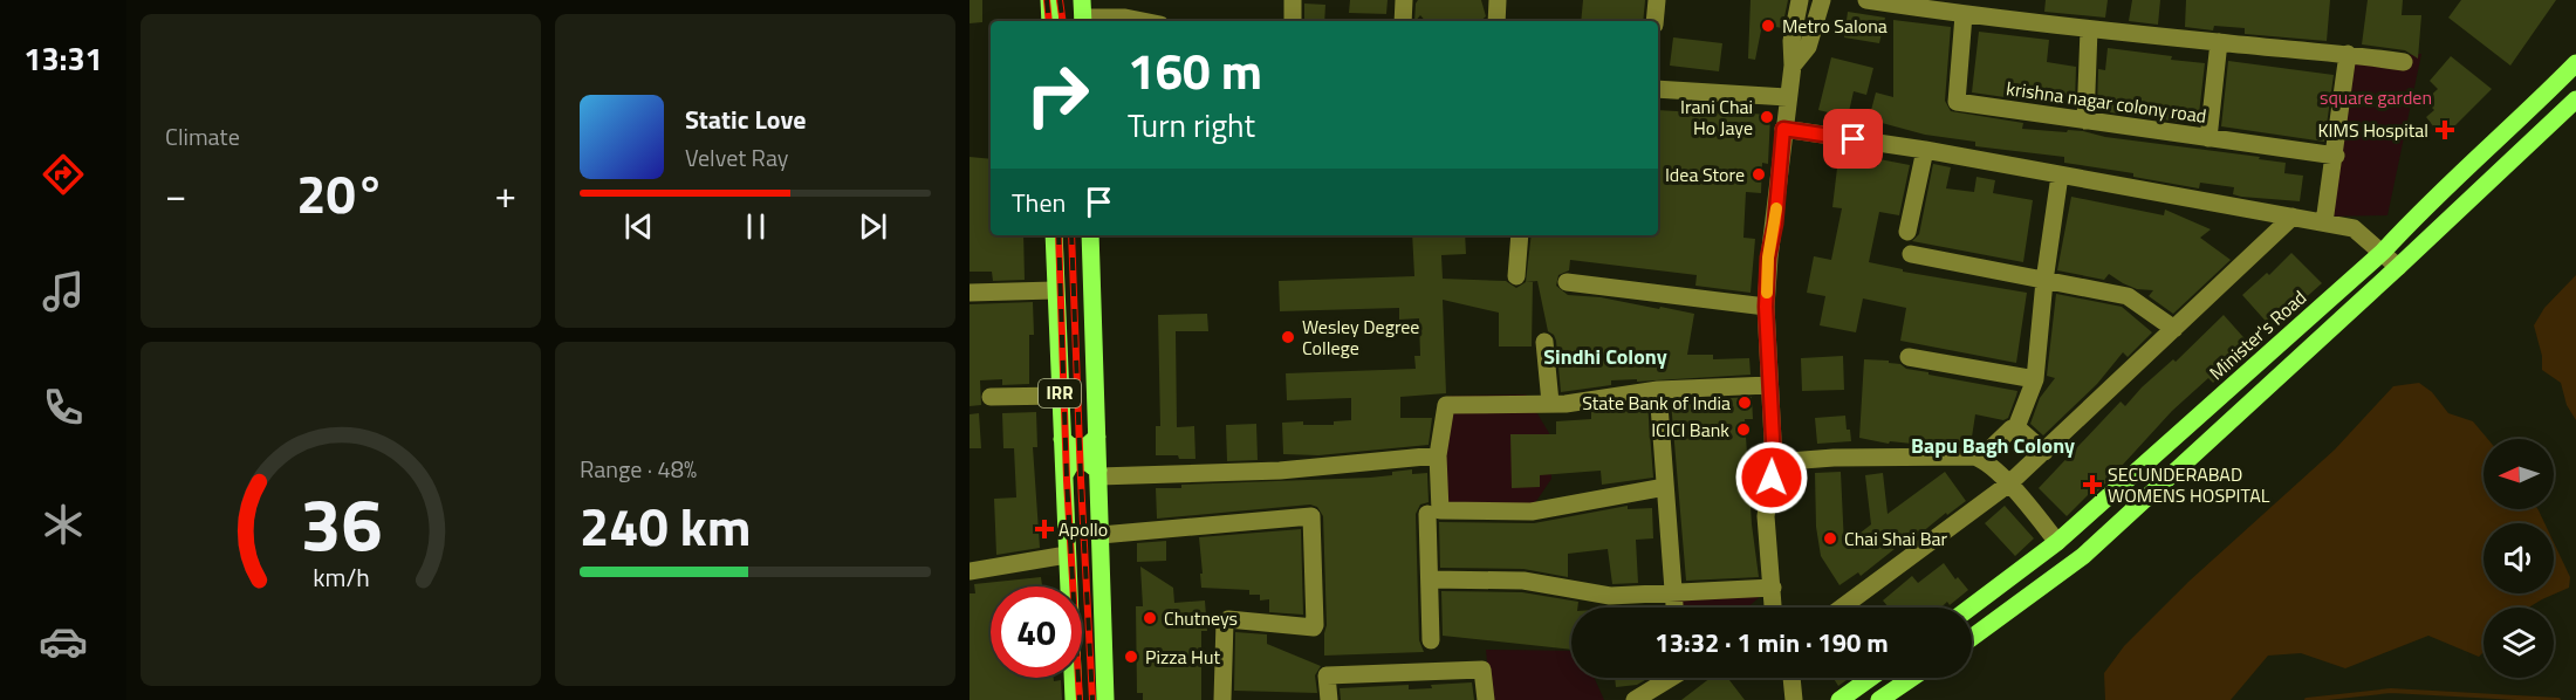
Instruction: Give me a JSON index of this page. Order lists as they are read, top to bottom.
{
  "streets": {
    "main road": ["Minister's Road", "IRR"],
    "street": ["krishna nagar colony road"]
  },
  "districts": ["Sindhi Colony", "Bapu Bagh Colony"],
  "parks": ["square garden"],
  "places": {
    "other": [
      "Metro Salona",
      "Irani Chai Ho Jaye",
      "Idea Store",
      "Wesley Degree College",
      "State Bank of India",
      "ICICI Bank",
      "Chai Shai Bar",
      "Chutneys",
      "Pizza Hut"
    ],
    "health": ["KIMS Hospital", "SECUNDERABAD WOMENS HOSPITAL", "Apollo"]
  },
  "north": "left",
  "page": {
    "tabs": "13:31",
    "tile": [
      "Climate",
      ["Range · 48%", "240 km"]
    ],
    "turn": ["160 m", "Turn right"],
    "song": ["Static Love", "Velvet Ray"],
    "heat": ["−", "20°", "+"],
    "then": "Then",
    "limit": "40",
    "trip": "13:32 · 1 min · 190 m",
    "gauge": ["36", "km/h"]
  }
}
